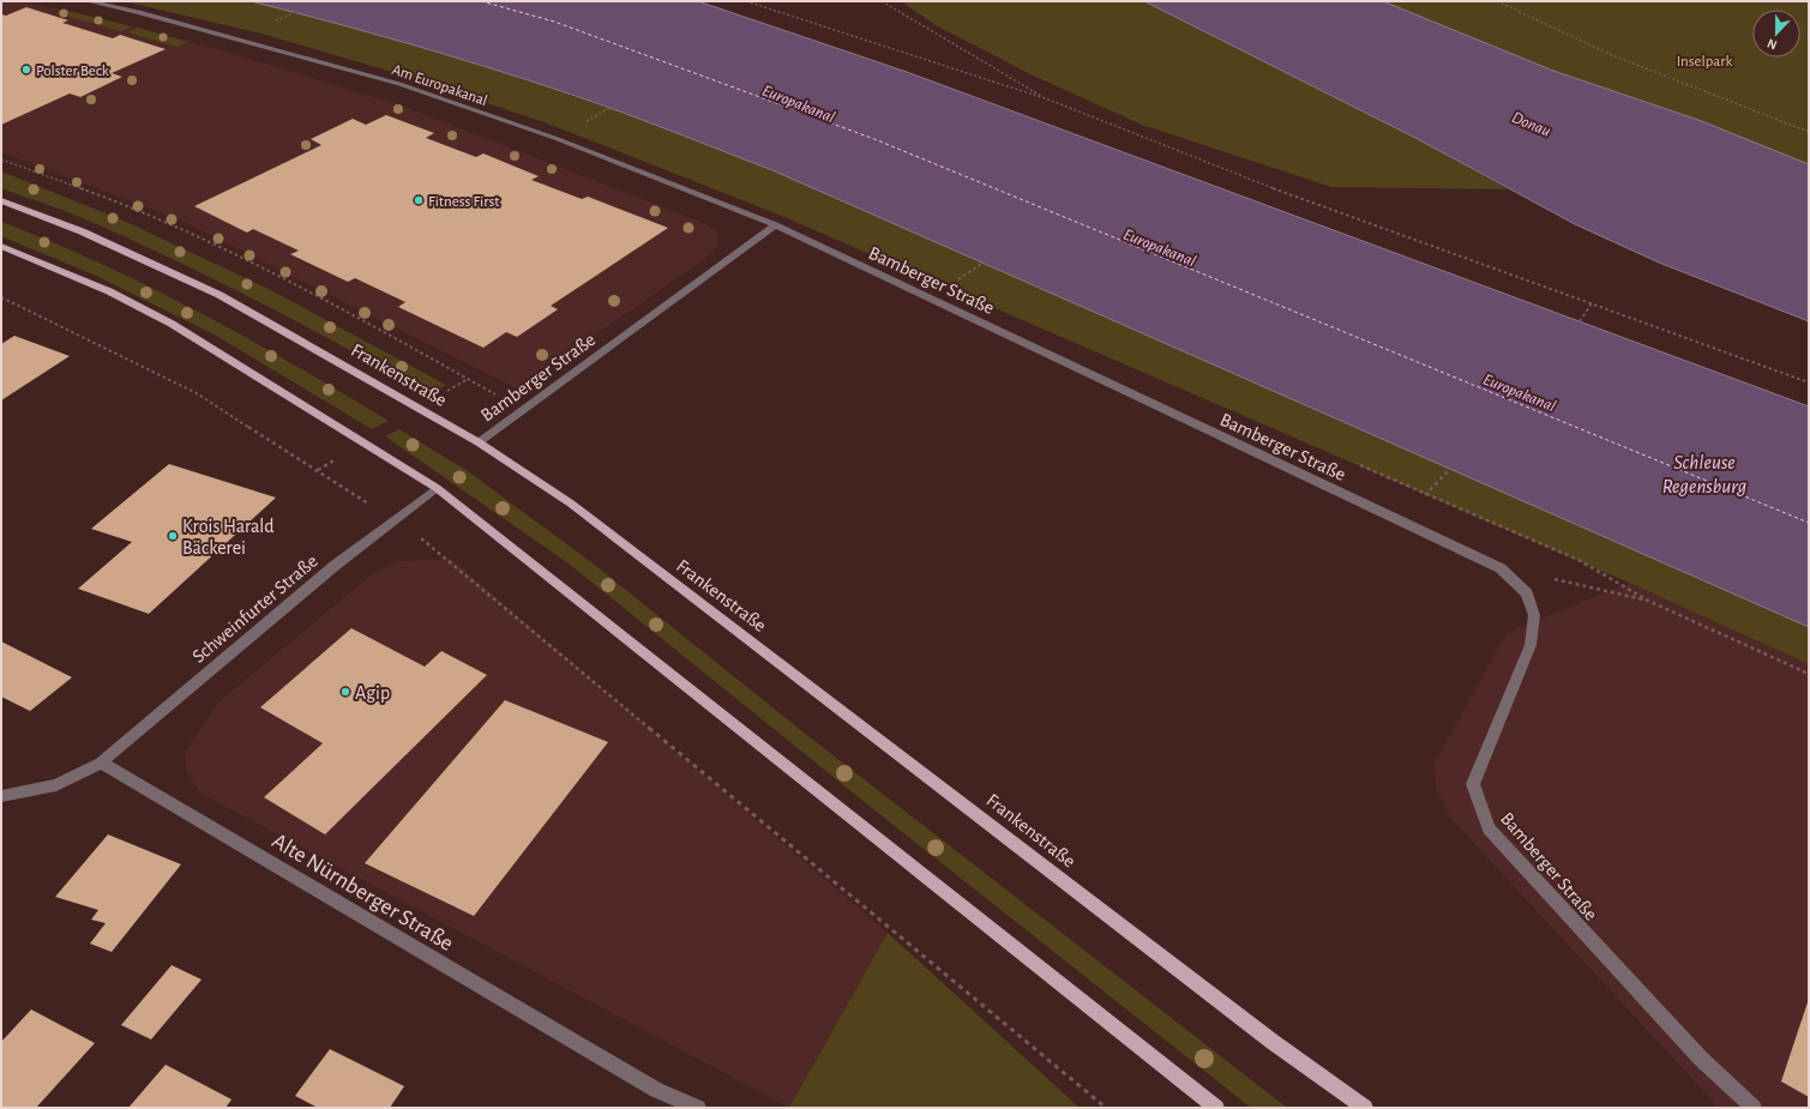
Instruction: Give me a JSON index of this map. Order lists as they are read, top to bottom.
{
  "streets": {
    "main road": ["Frankenstraße"],
    "street": [
      "Am Europakanal",
      "Bamberger Straße",
      "Schweinfurter Straße",
      "Alte Nürnberger Straße"
    ]
  },
  "crossings": [
    ["Am Europakanal", "Bamberger Straße"],
    ["Bamberger Straße", "Frankenstraße"],
    ["Schweinfurter Straße", "Alte Nürnberger Straße"]
  ],
  "water": ["Europakanal", "Donau", "Schleuse Regensburg"],
  "parks": ["Inselpark"],
  "places": [
    "Polster Beck",
    "Fitness First",
    "Krois Harald Bäckerei",
    "Agip"
  ],
  "north": "bottom"
}
